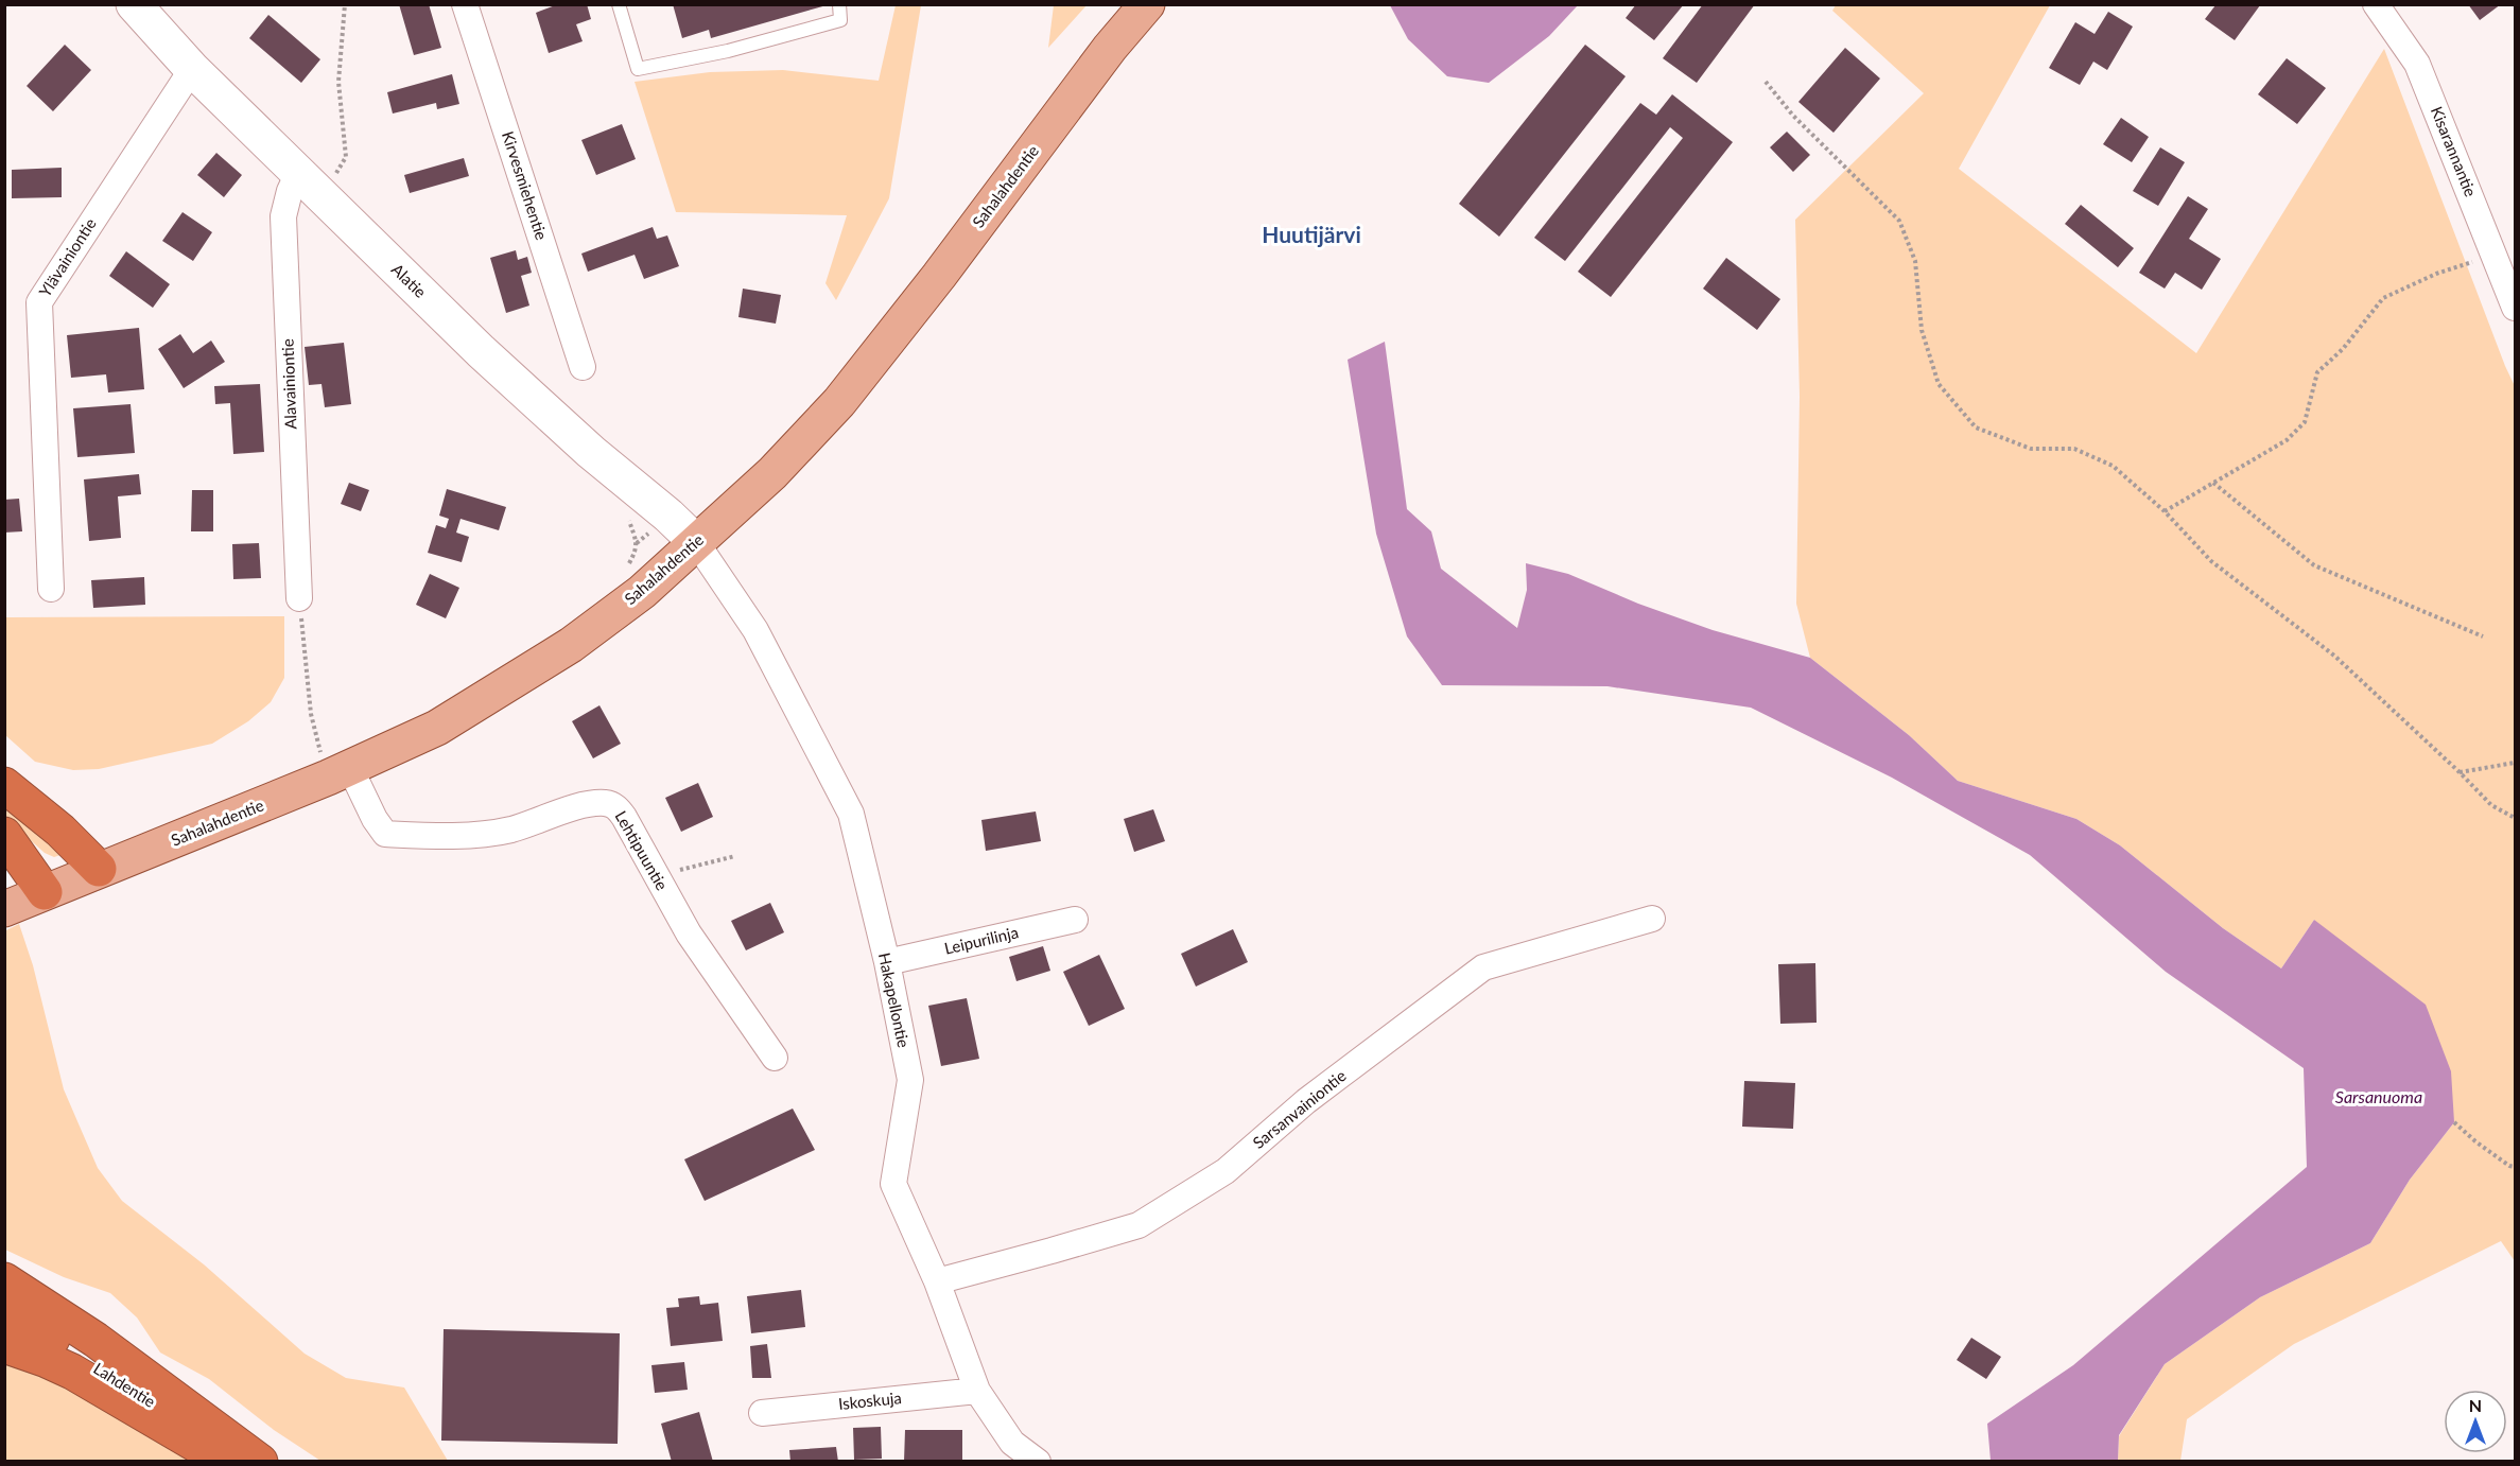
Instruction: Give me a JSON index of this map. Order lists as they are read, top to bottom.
{
  "streets": {
    "highway": ["Lahdentie"],
    "main road": ["Sahalahdentie"],
    "street": [
      "Kisarannantie",
      "Kirvesmiehentie",
      "Ylävainiontie",
      "Alatie",
      "Alavainiontie",
      "Lehtipuuntie",
      "Leipurilinja",
      "Hakapellontie",
      "Sarsanvainiontie",
      "Iskoskuja"
    ]
  },
  "crossings": [
    ["Sahalahdentie", "Alatie"],
    ["Sahalahdentie", "Lehtipuuntie"],
    ["Sahalahdentie", "Hakapellontie"],
    ["Ylävainiontie", "Alatie"],
    ["Alatie", "Alavainiontie"],
    ["Alatie", "Hakapellontie"],
    ["Leipurilinja", "Hakapellontie"],
    ["Hakapellontie", "Sarsanvainiontie"],
    ["Hakapellontie", "Iskoskuja"]
  ],
  "districts": ["Huutijärvi"],
  "water": ["Sarsanuoma"],
  "north": "top"
}
